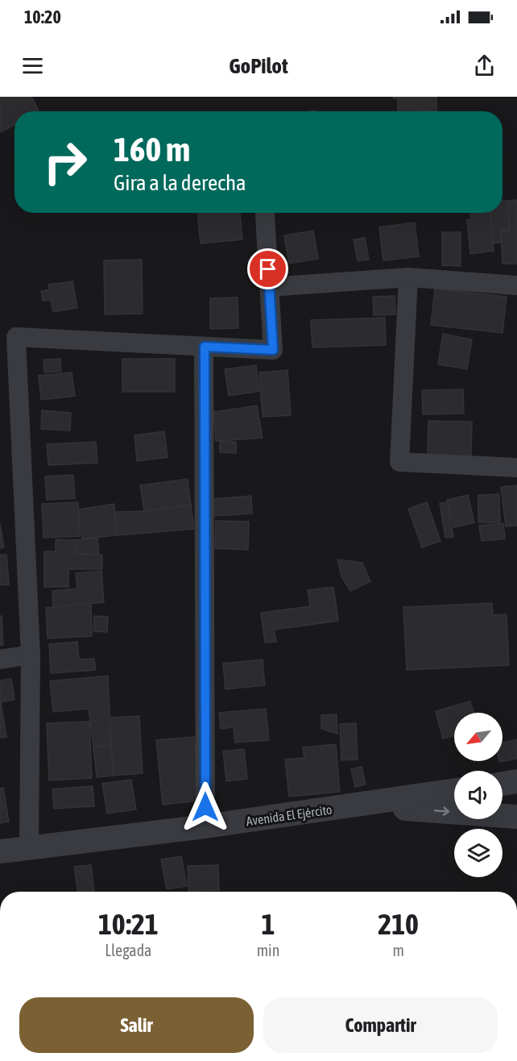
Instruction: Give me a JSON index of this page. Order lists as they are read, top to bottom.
{
  "streets": {
    "street": ["Avenida El Ejército"]
  },
  "north": "bottom left",
  "page": {
    "status": "10:20",
    "header": "GoPilot",
    "turn": ["160 m", "Gira a la derecha"],
    "eta": [
      "10:21",
      "Llegada",
      "1",
      "min",
      "210",
      "m"
    ],
    "buttons": ["Salir", "Compartir"]
  }
}
